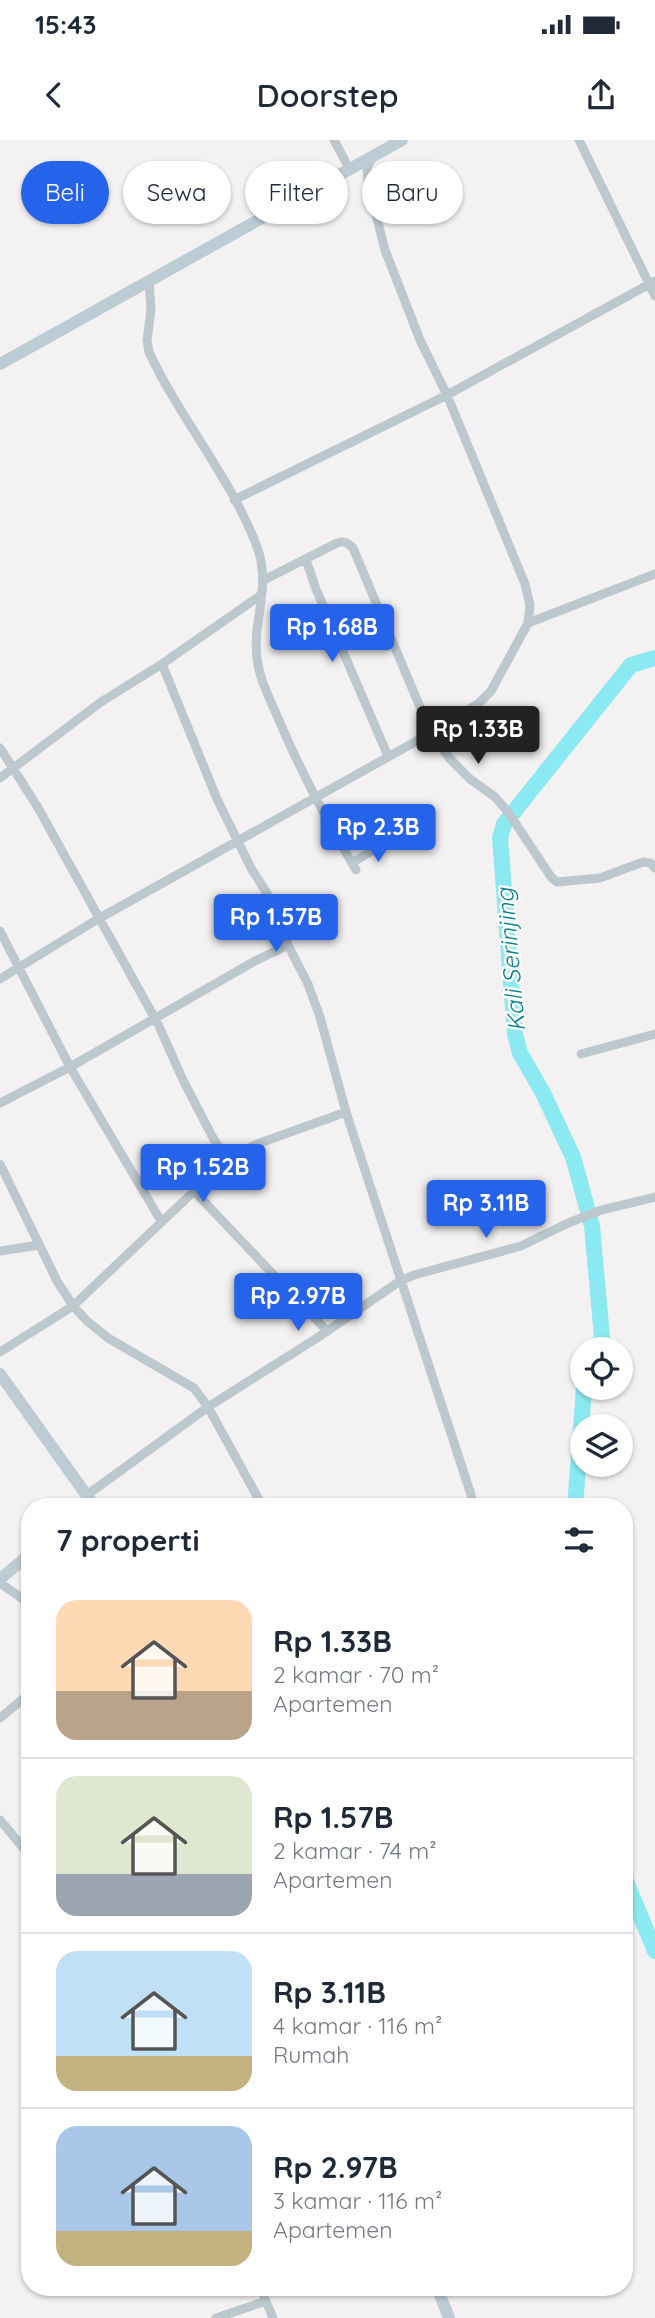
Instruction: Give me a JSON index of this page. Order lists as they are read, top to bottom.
{
  "water": ["Kali Serinjing"],
  "page": {
    "status": "15:43",
    "header": "Doorstep",
    "chip": [
      "Beli",
      "Sewa",
      "Filter",
      "Baru"
    ],
    "price": [
      "Rp 1.68B",
      "Rp 1.33B",
      "Rp 2.3B",
      "Rp 1.57B",
      "Rp 1.52B",
      "Rp 3.11B",
      "Rp 2.97B"
    ],
    "heading": "7 properti",
    "list": [
      {
        "name": "Rp 1.33B",
        "note": "2 kamar · 70 m² · Apartemen"
      },
      {
        "name": "Rp 1.57B",
        "note": "2 kamar · 74 m² · Apartemen"
      },
      {
        "name": "Rp 3.11B",
        "note": "4 kamar · 116 m² · Rumah"
      },
      {
        "name": "Rp 2.97B",
        "note": "3 kamar · 116 m² · Apartemen"
      }
    ]
  }
}
